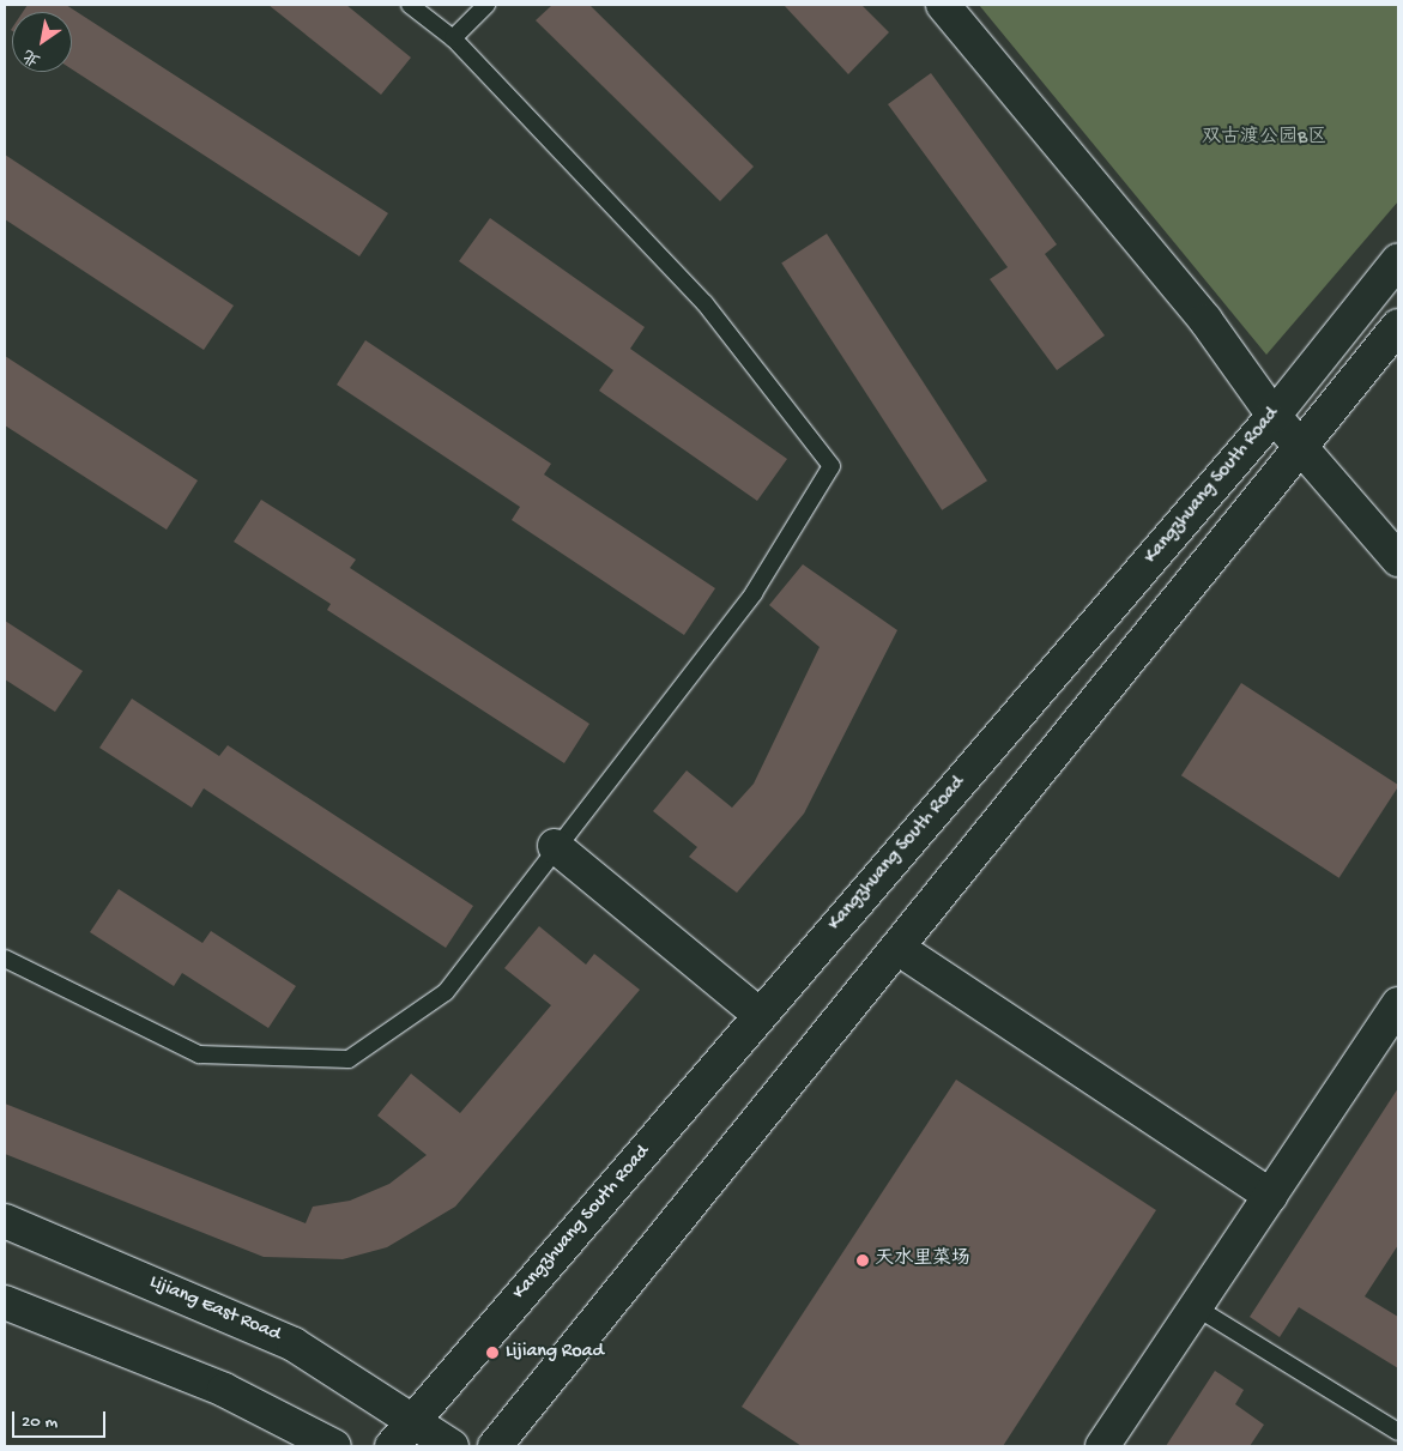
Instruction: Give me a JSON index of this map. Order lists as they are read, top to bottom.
{
  "streets": {
    "main road": ["Kangzhuang South Road", "Lijiang East Road"]
  },
  "crossings": [
    ["Kangzhuang South Road", "Lijiang East Road"]
  ],
  "parks": ["双古渡公园B区"],
  "places": ["天水里菜场", "Lijiang Road"],
  "scale_bar": "20 m",
  "north": "bottom left"
}
